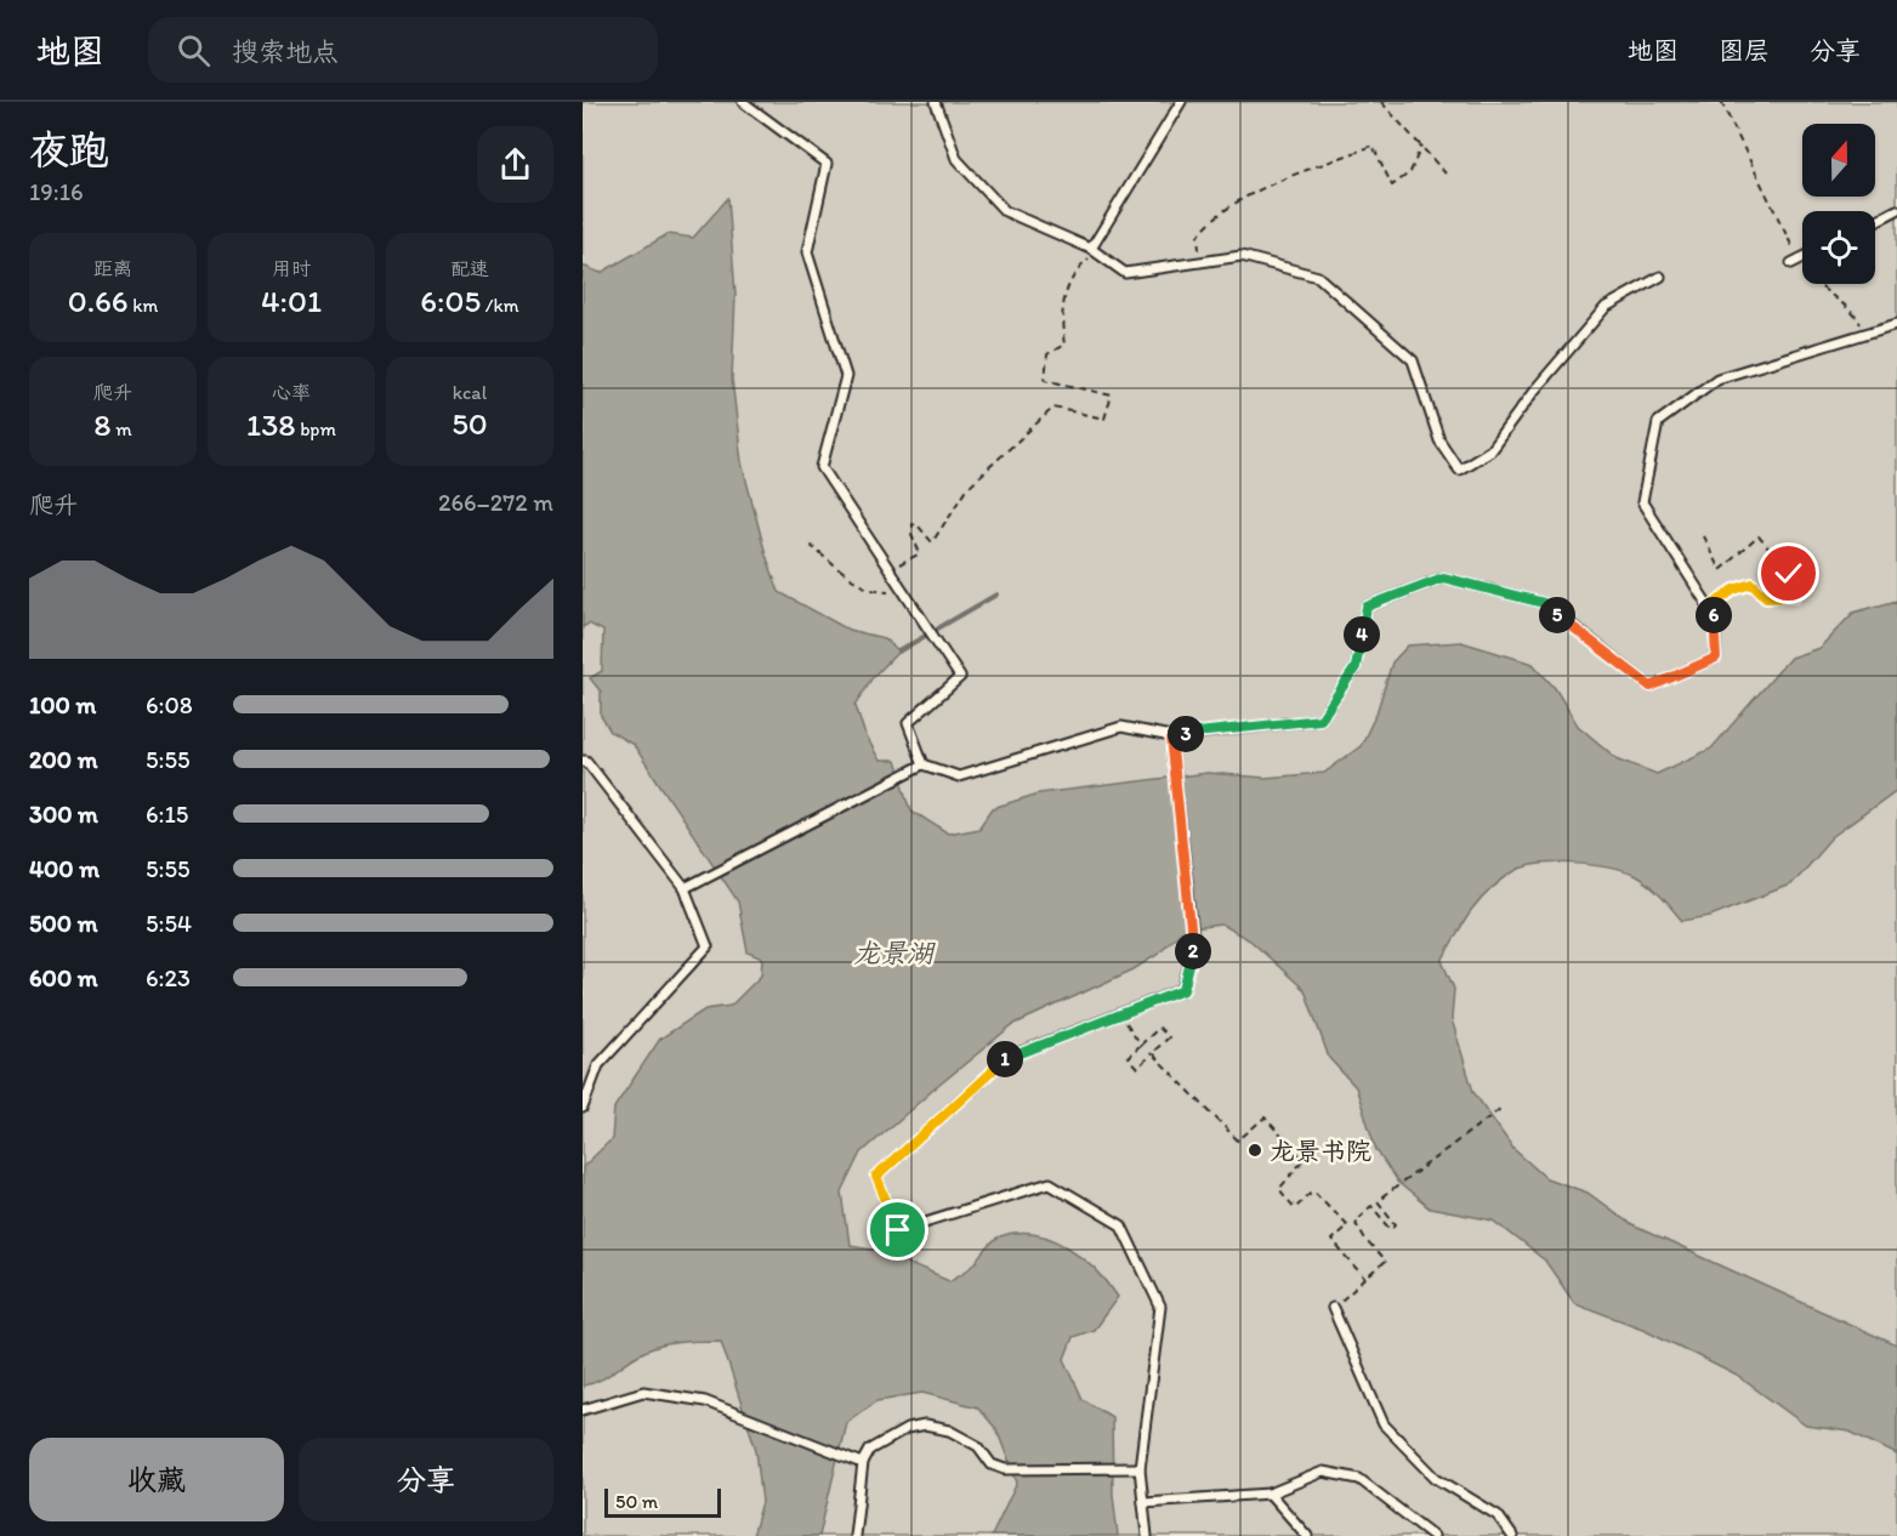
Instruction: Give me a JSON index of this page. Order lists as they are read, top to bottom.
{
  "water": ["龙景湖"],
  "places": ["龙景书院"],
  "scale_bar": "50 m",
  "north": "top",
  "page": {
    "header": "地图",
    "search": "搜索地点",
    "nav": ["地图", "图层", "分享"],
    "heading": ["夜跑", "19:16"],
    "stats": [
      ["距离", "0.66 km"],
      ["用时", "4:01"],
      ["配速", "6:05 /km"],
      ["爬升", "8 m"],
      ["心率", "138 bpm"],
      ["kcal", "50"]
    ],
    "chart": ["爬升", "266–272 m"],
    "pins": [
      "5",
      "6",
      "4",
      "3",
      "2",
      "1"
    ],
    "list": [
      {
        "name": "100 m",
        "note": "6:08"
      },
      {
        "name": "200 m",
        "note": "5:55"
      },
      {
        "name": "300 m",
        "note": "6:15"
      },
      {
        "name": "400 m",
        "note": "5:55"
      },
      {
        "name": "500 m",
        "note": "5:54"
      },
      {
        "name": "600 m",
        "note": "6:23"
      }
    ],
    "buttons": ["收藏", "分享"],
    "scale": "50 m"
  }
}
